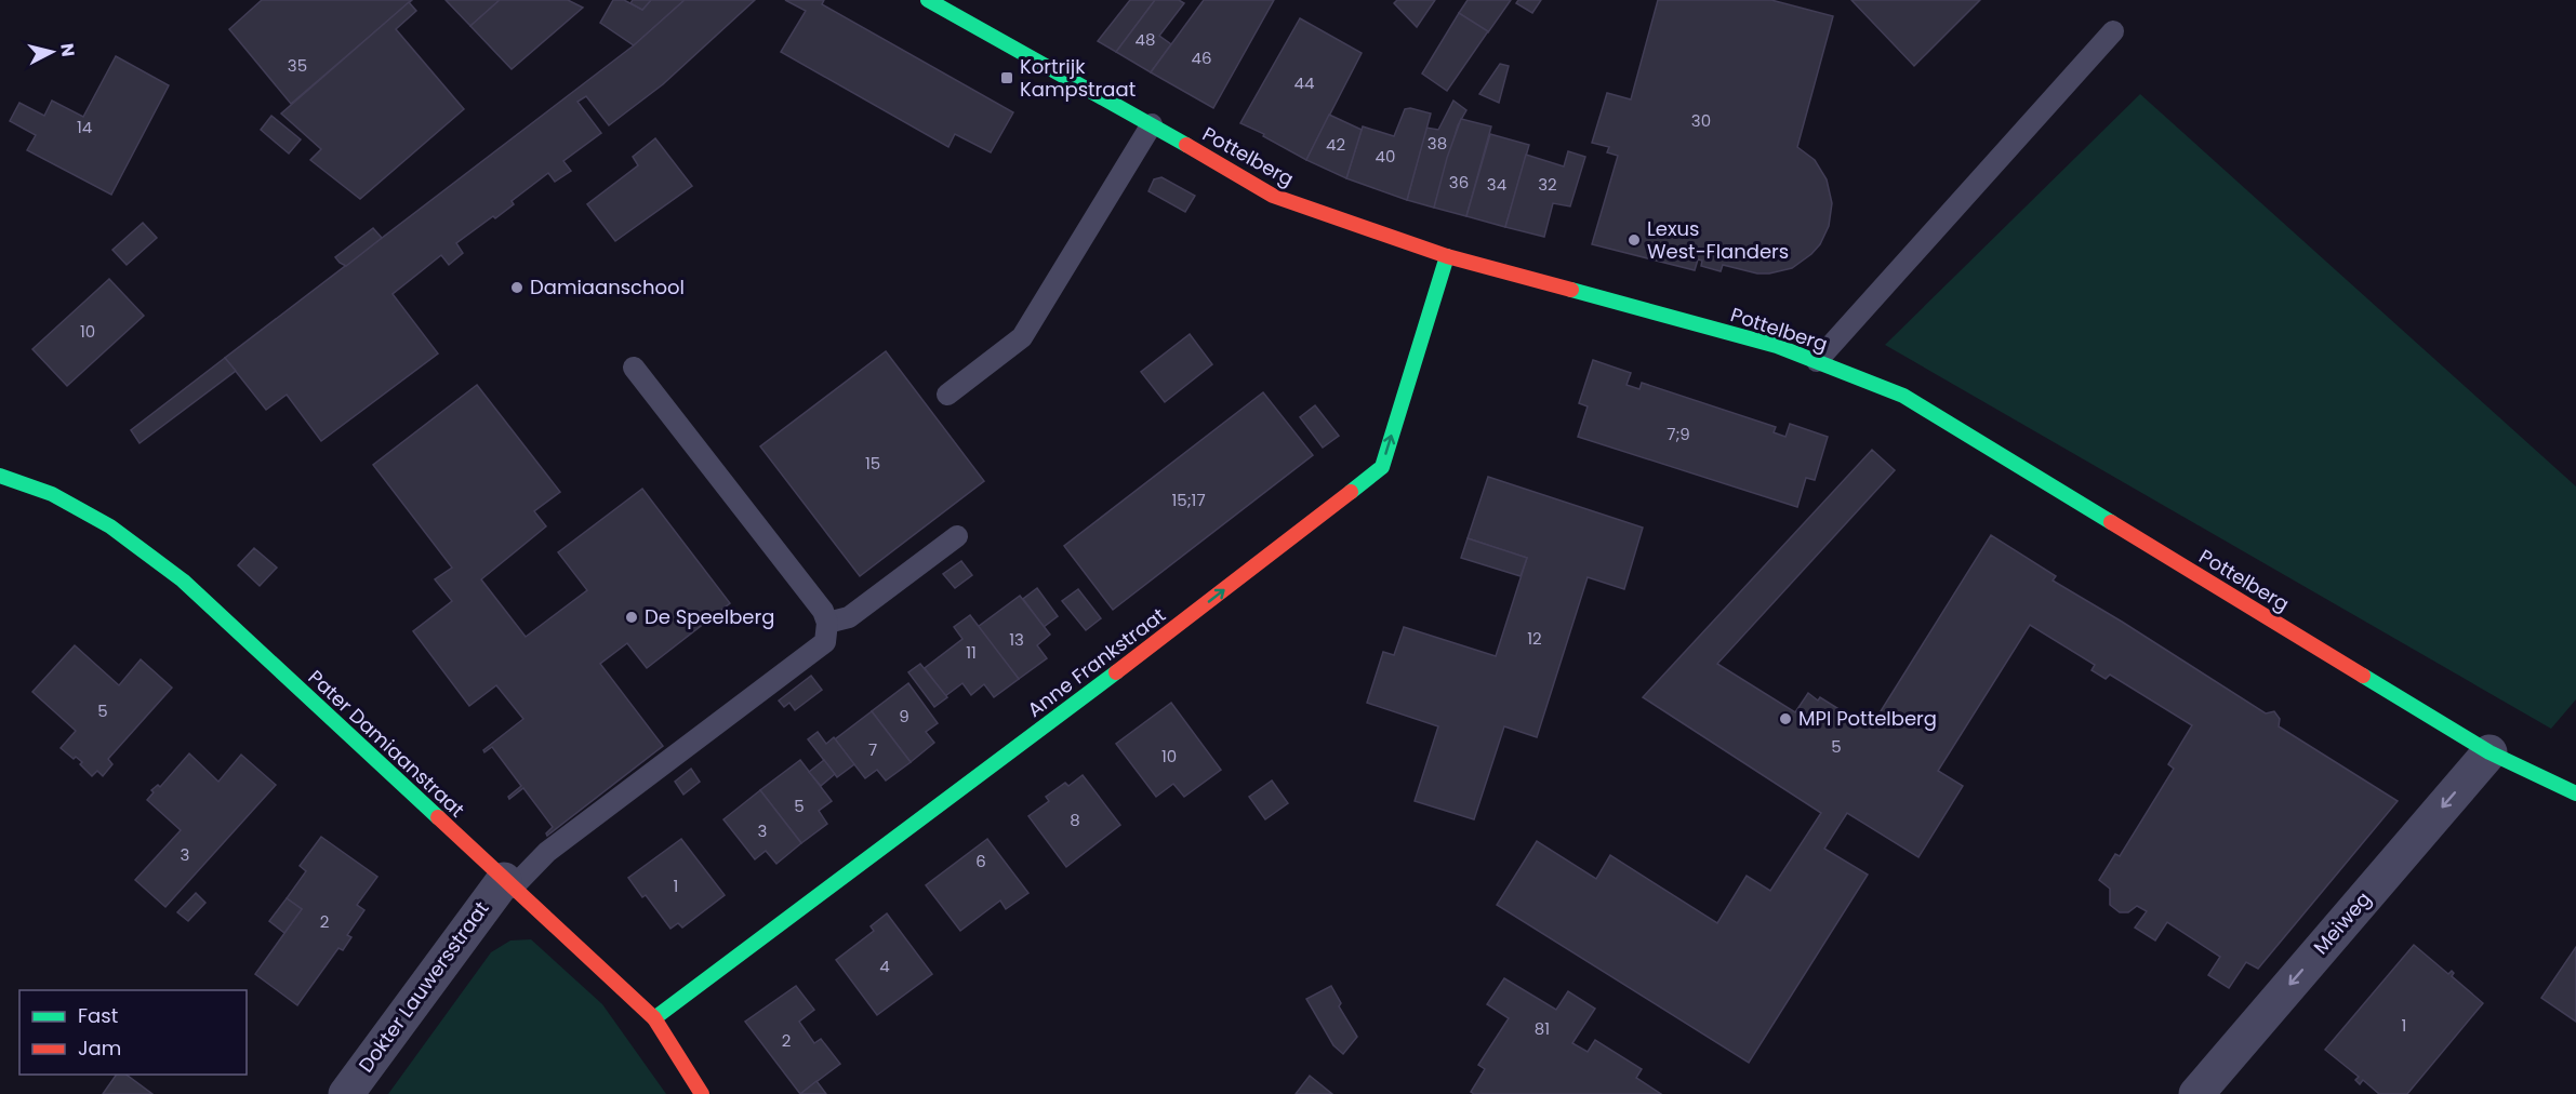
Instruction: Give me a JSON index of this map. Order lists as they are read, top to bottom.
{
  "streets": {
    "street": [
      "Pottelberg",
      "Anne Frankstraat",
      "Pater Damiaanstraat",
      "Meiweg",
      "Dokter Lauwersstraat"
    ]
  },
  "crossings": [
    ["Pottelberg", "Anne Frankstraat"],
    ["Pottelberg", "Meiweg"],
    ["Anne Frankstraat", "Pater Damiaanstraat"],
    ["Pater Damiaanstraat", "Dokter Lauwersstraat"]
  ],
  "one_way": ["Anne Frankstraat", "Meiweg"],
  "places": {
    "transit": ["Kortrijk Kampstraat"],
    "other": [
      "Lexus West-Flanders",
      "Damiaanschool",
      "De Speelberg",
      "MPI Pottelberg"
    ]
  },
  "house_numbers": [
    "48",
    "46",
    "35",
    "44",
    "30",
    "14",
    "38",
    "42",
    "40",
    "36",
    "34",
    "32",
    "10",
    "7;9",
    "15",
    "15;17",
    "12",
    "13",
    "11",
    "5",
    "9",
    "5",
    "7",
    "10",
    "5",
    "8",
    "3",
    "3",
    "6",
    "1",
    "2",
    "4",
    "1",
    "81",
    "2"
  ],
  "legend": ["Fast", "Jam"],
  "north": "right"
}
